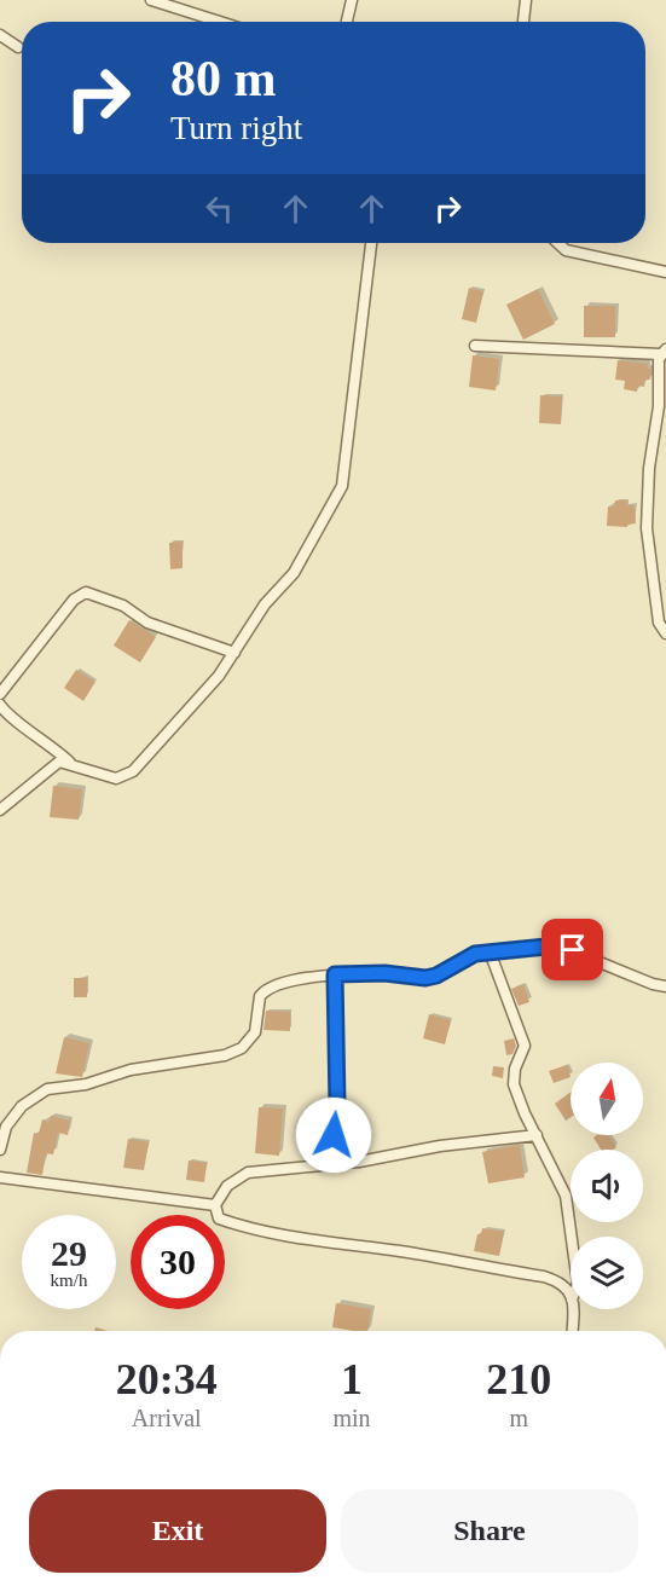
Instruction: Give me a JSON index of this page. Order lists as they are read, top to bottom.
{
  "north": "top",
  "page": {
    "turn": ["80 m", "Turn right"],
    "speed": "29 km/h",
    "limit": "30",
    "eta": [
      "20:34",
      "Arrival",
      "1",
      "min",
      "210",
      "m"
    ],
    "buttons": ["Exit", "Share"]
  }
}
